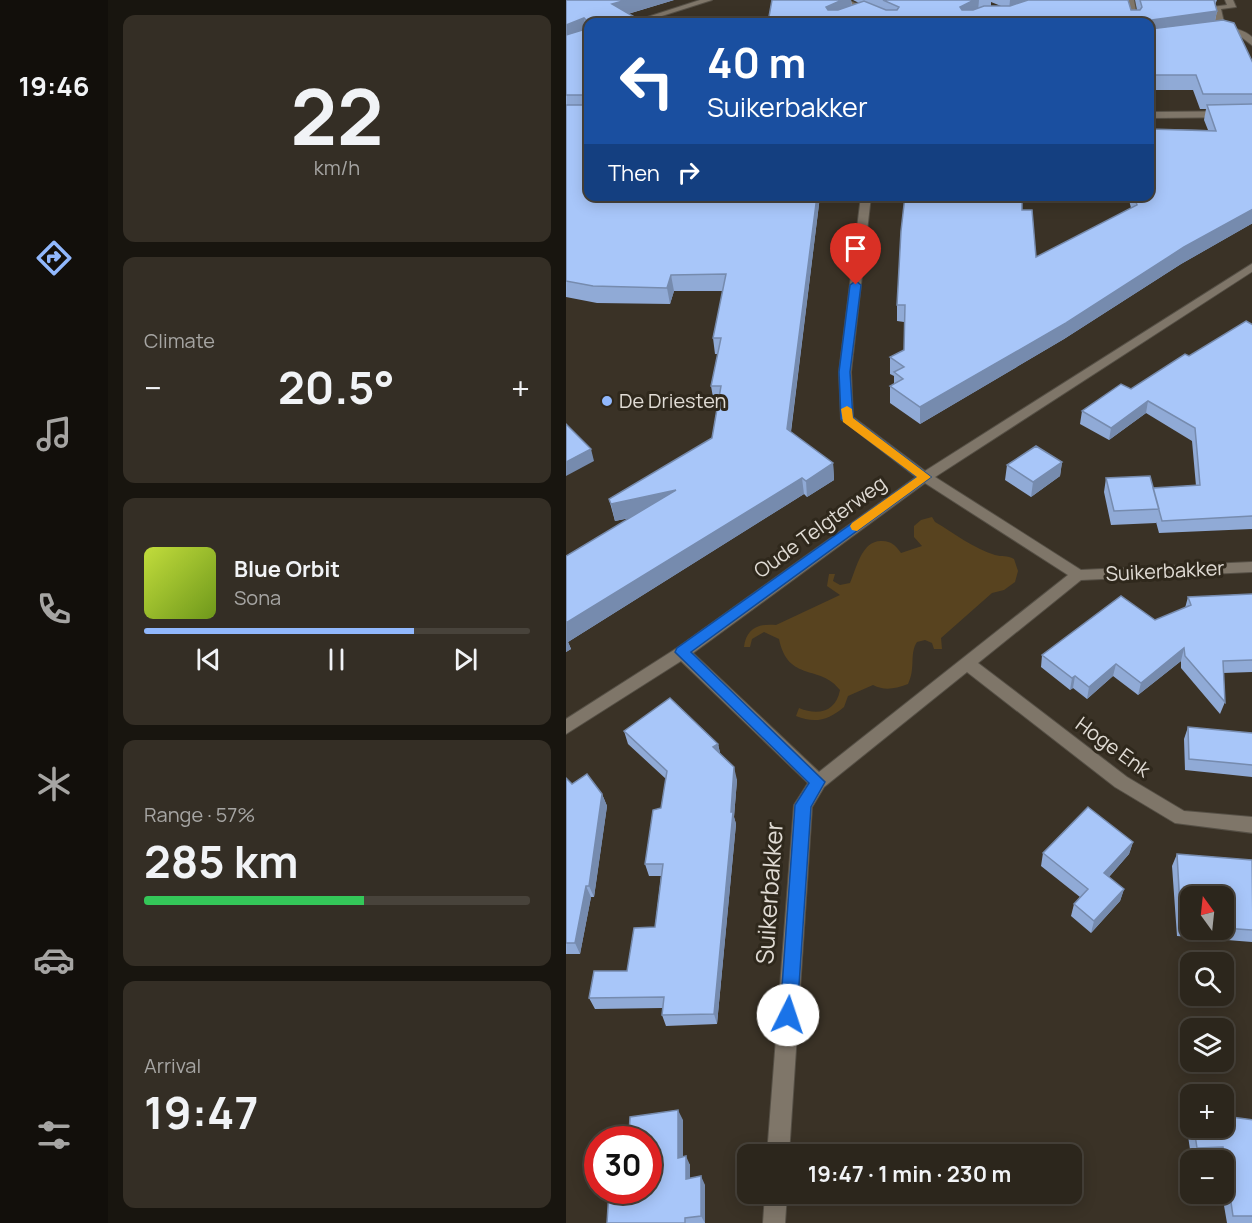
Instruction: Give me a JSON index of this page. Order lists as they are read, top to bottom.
{
  "streets": {
    "street": ["Oude Telgterweg", "Suikerbakker", "Hoge Enk"]
  },
  "crossings": [
    ["Oude Telgterweg", "Suikerbakker"],
    ["Suikerbakker", "Hoge Enk"]
  ],
  "places": ["De Driesten"],
  "north": "top",
  "page": {
    "tabs": "19:46",
    "tile": [
      ["22", "km/h"],
      "Climate",
      ["Range · 57%", "285 km"],
      ["Arrival", "19:47"]
    ],
    "turn": ["40 m", "Suikerbakker"],
    "then": "Then",
    "heat": ["−", "20.5°", "+"],
    "song": ["Blue Orbit", "Sona"],
    "map_buttons": ["+", "−"],
    "limit": "30",
    "trip": "19:47 · 1 min · 230 m"
  }
}
